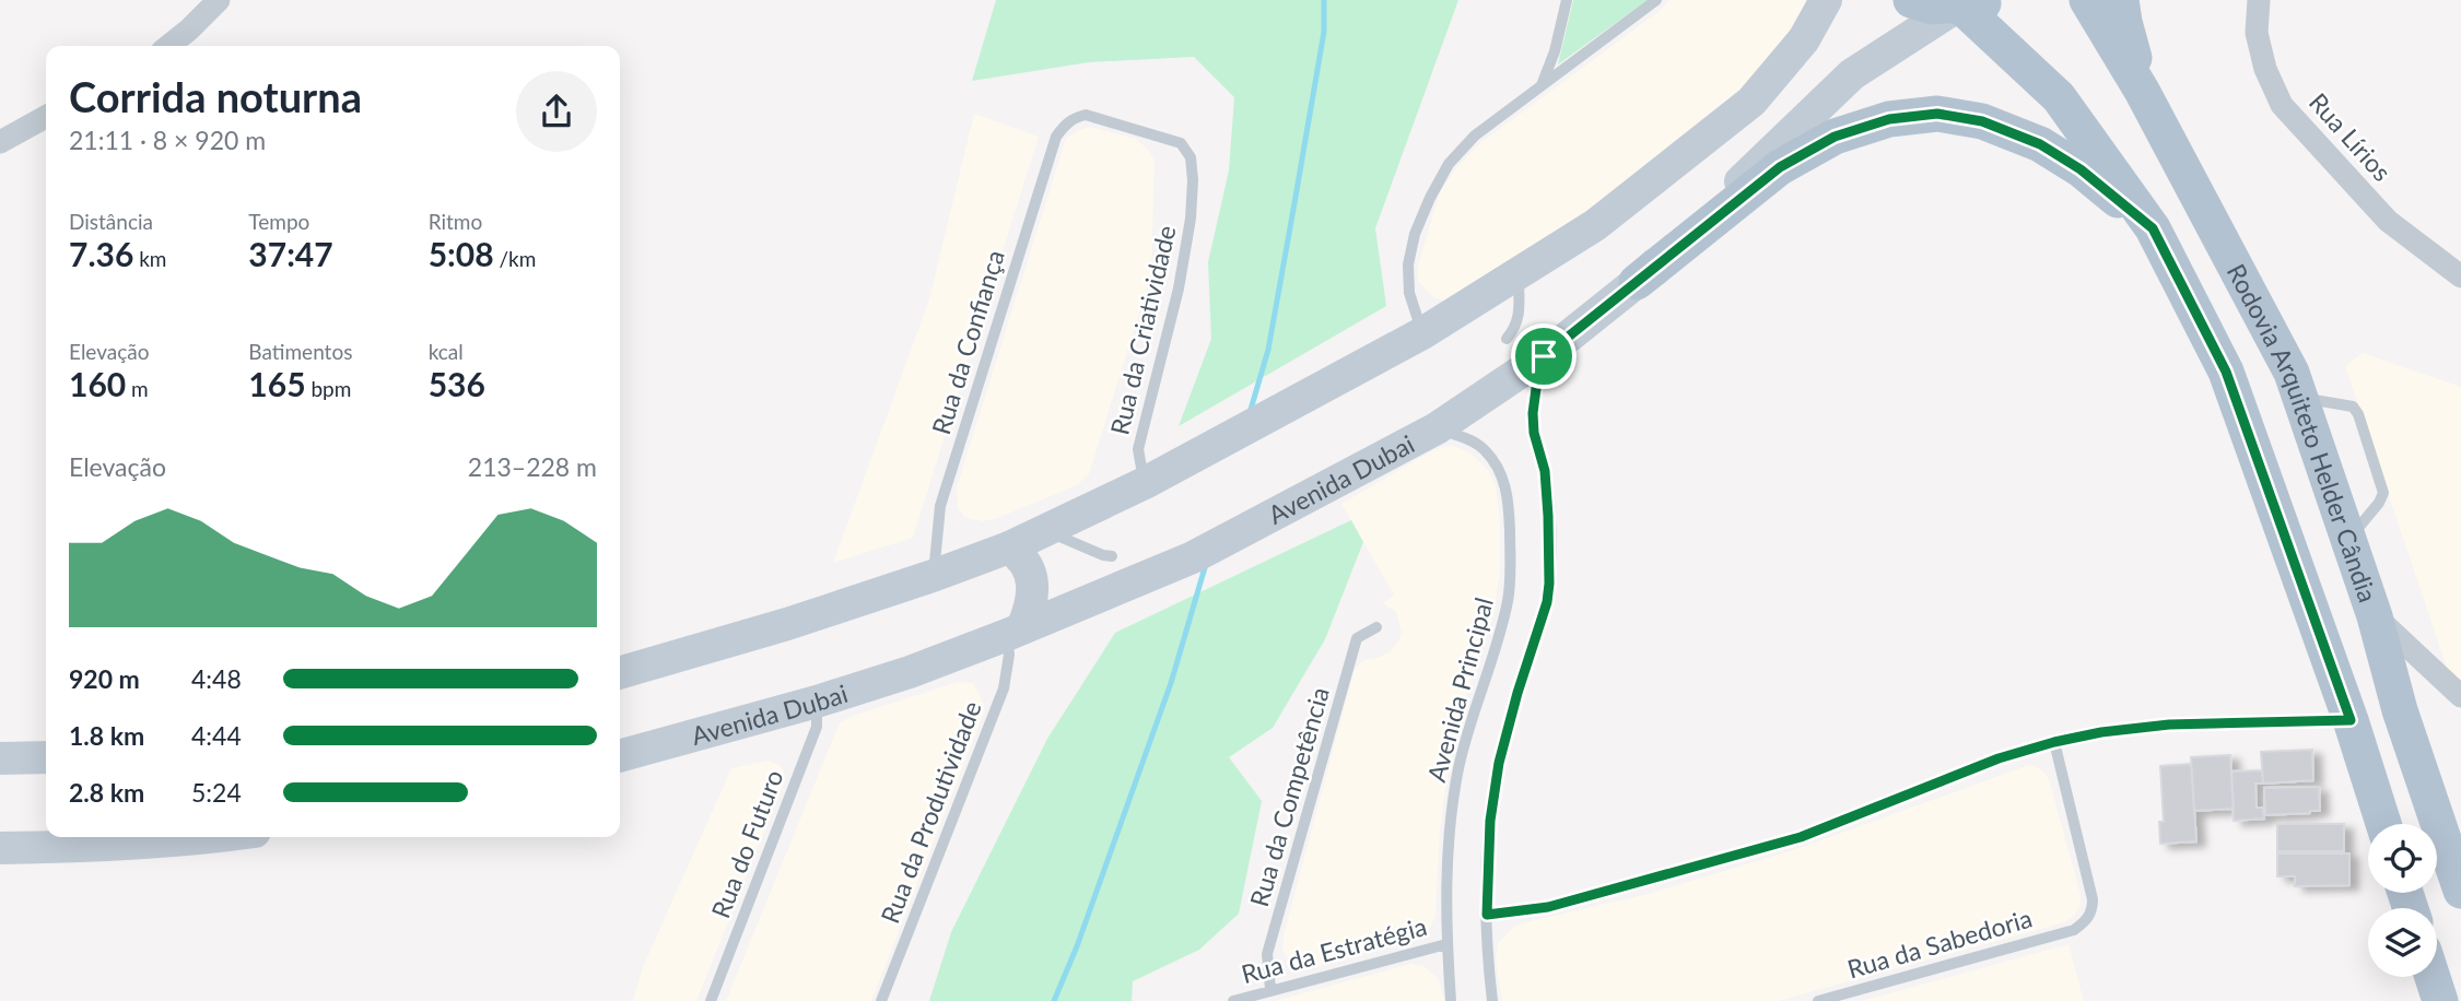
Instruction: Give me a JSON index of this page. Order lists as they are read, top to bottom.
{
  "streets": {
    "main road": ["Rodovia Arquiteto Helder Cândia"],
    "street": ["Rua Lírios", "Avenida Dubai"],
    "lane": [
      "Rua da Criatividade",
      "Rua da Confiança",
      "Avenida Principal",
      "Rua da Competência",
      "Rua da Produtividade",
      "Rua do Futuro",
      "Rua da Sabedoria",
      "Rua da Estratégia"
    ]
  },
  "crossings": [
    ["Rua da Criatividade", "Rua da Confiança"],
    ["Rodovia Arquiteto Helder Cândia", "Avenida Dubai"],
    ["Avenida Dubai", "Avenida Principal"],
    ["Avenida Dubai", "Rua da Produtividade"],
    ["Avenida Dubai", "Rua do Futuro"],
    ["Avenida Principal", "Rua da Estratégia"],
    ["Rua da Competência", "Rua da Estratégia"]
  ],
  "page": {
    "heading": ["Corrida noturna", "21:11 · 8 × 920 m"],
    "stats": [
      ["Distância", "7.36 km"],
      ["Tempo", "37:47"],
      ["Ritmo", "5:08 /km"],
      ["Elevação", "160 m"],
      ["Batimentos", "165 bpm"],
      ["kcal", "536"]
    ],
    "chart": ["Elevação", "213–228 m"],
    "list": [
      {
        "name": "920 m",
        "note": "4:48"
      },
      {
        "name": "1.8 km",
        "note": "4:44"
      },
      {
        "name": "2.8 km",
        "note": "5:24"
      }
    ]
  }
}
